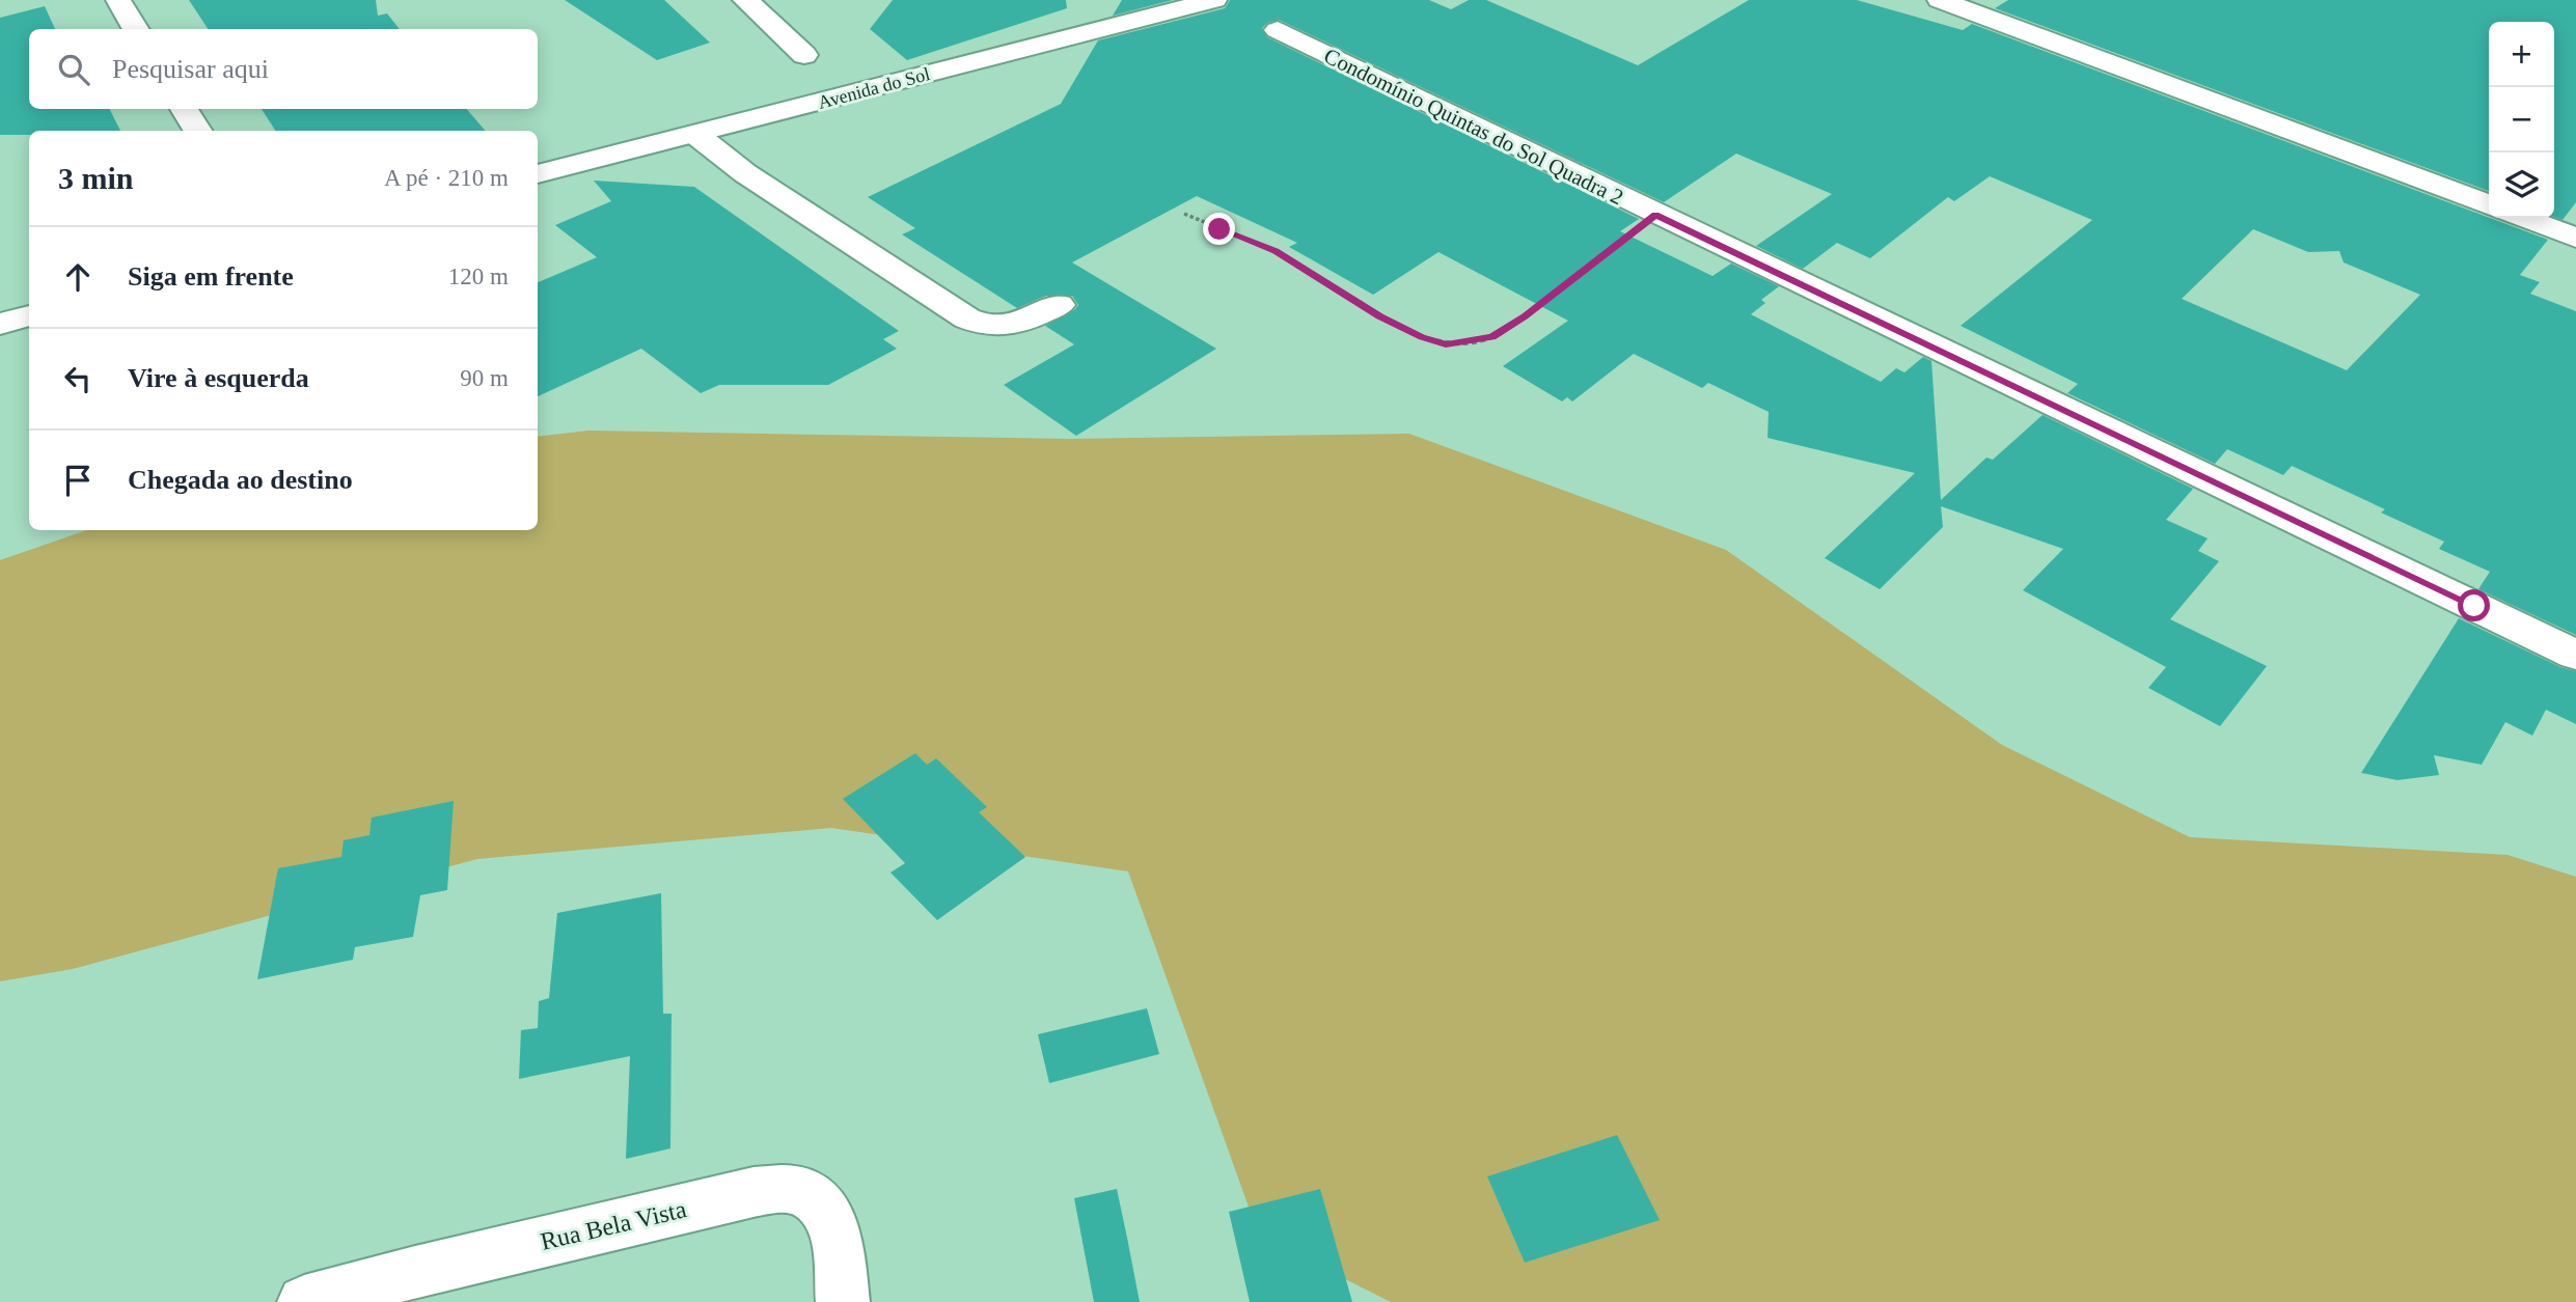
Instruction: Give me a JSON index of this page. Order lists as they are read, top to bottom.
{
  "streets": {
    "street": ["Avenida do Sol", "Condomínio Quintas do Sol Quadra 2", "Rua Bela Vista"]
  },
  "page": {
    "map_buttons": ["+", "−"],
    "search": "Pesquisar aqui",
    "heading": ["3 min", "A pé · 210 m"],
    "list": [
      ["Siga em frente", "120 m"],
      ["Vire à esquerda", "90 m"],
      "Chegada ao destino"
    ]
  }
}
